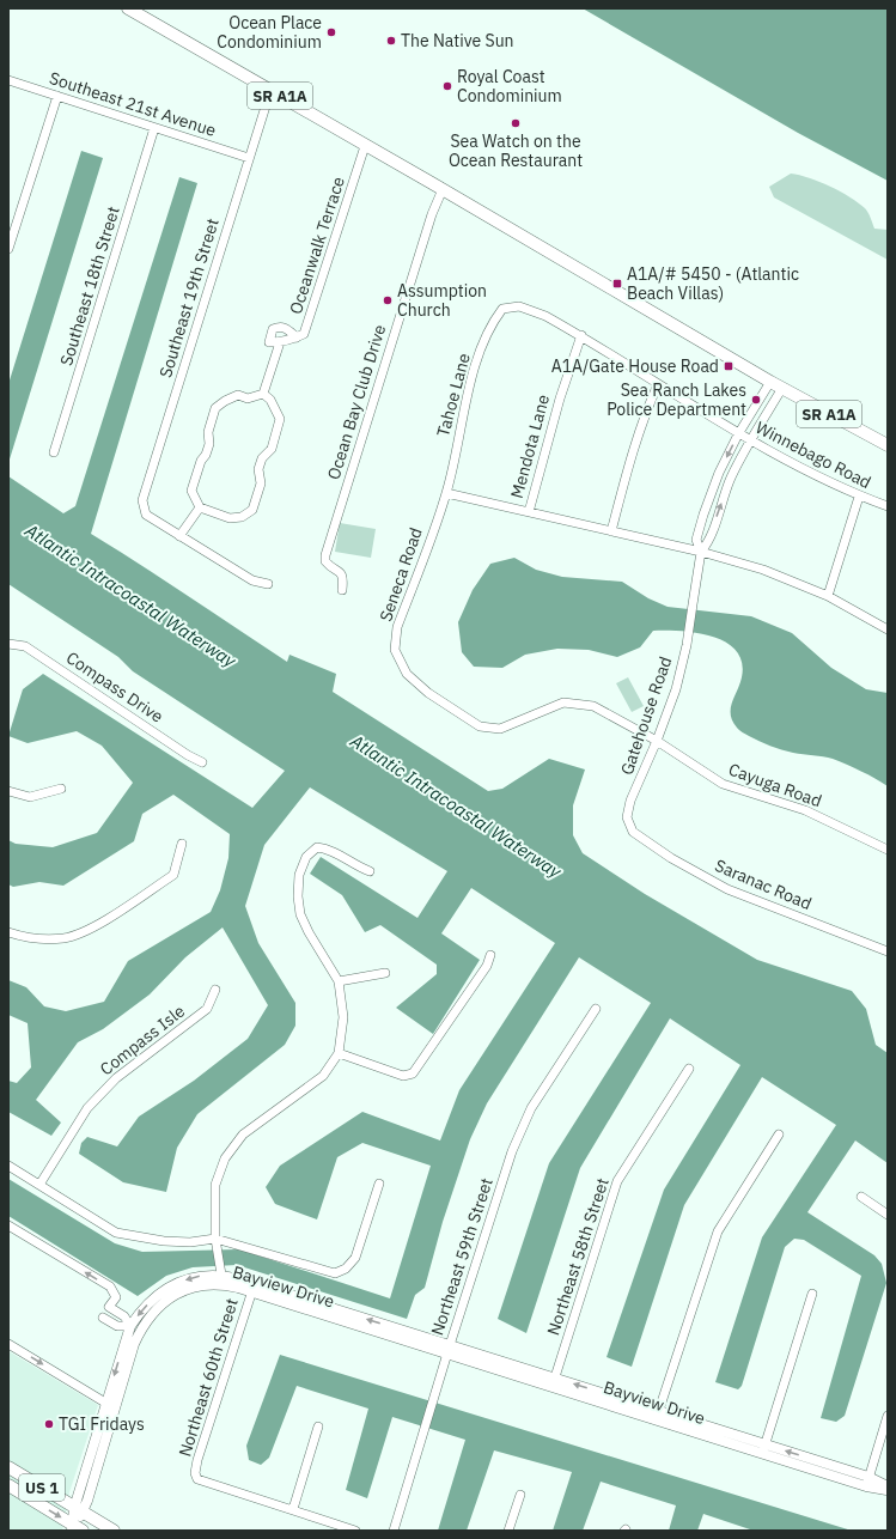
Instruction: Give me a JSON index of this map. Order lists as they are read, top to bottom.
{
  "streets": {
    "main road": ["SR A1A", "US 1"],
    "street": [
      "Southeast 21st Avenue",
      "Oceanwalk Terrace",
      "Southeast 18th Street",
      "Southeast 19th Street",
      "Tahoe Lane",
      "Ocean Bay Club Drive",
      "Mendota Lane",
      "Winnebago Road",
      "Seneca Road",
      "Compass Drive",
      "Gatehouse Road",
      "Cayuga Road",
      "Saranac Road",
      "Compass Isle",
      "Northeast 59th Street",
      "Northeast 58th Street",
      "Bayview Drive",
      "Northeast 60th Street"
    ]
  },
  "crossings": [
    ["SR A1A", "Oceanwalk Terrace"],
    ["SR A1A", "Southeast 19th Street"],
    ["SR A1A", "Ocean Bay Club Drive"],
    ["SR A1A", "Gatehouse Road"],
    ["Southeast 21st Avenue", "Southeast 18th Street"],
    ["Southeast 21st Avenue", "Southeast 19th Street"],
    ["Tahoe Lane", "Winnebago Road"],
    ["Tahoe Lane", "Seneca Road"],
    ["Mendota Lane", "Winnebago Road"],
    ["Winnebago Road", "Gatehouse Road"],
    ["Seneca Road", "Gatehouse Road"],
    ["Seneca Road", "Cayuga Road"],
    ["Gatehouse Road", "Cayuga Road"],
    ["Gatehouse Road", "Saranac Road"],
    ["Northeast 59th Street", "Bayview Drive"],
    ["Northeast 58th Street", "Bayview Drive"],
    ["Bayview Drive", "Northeast 60th Street"],
    ["Bayview Drive", "US 1"]
  ],
  "water": ["Atlantic Intracoastal Waterway"],
  "places": {
    "other": [
      "Ocean Place Condominium",
      "The Native Sun",
      "Royal Coast Condominium",
      "Sea Watch on the Ocean Restaurant",
      "Assumption Church",
      "Sea Ranch Lakes Police Department",
      "TGI Fridays"
    ],
    "transit": ["A1A/# 5450 - (Atlantic Beach Villas)", "A1A/Gate House Road"]
  }
}
